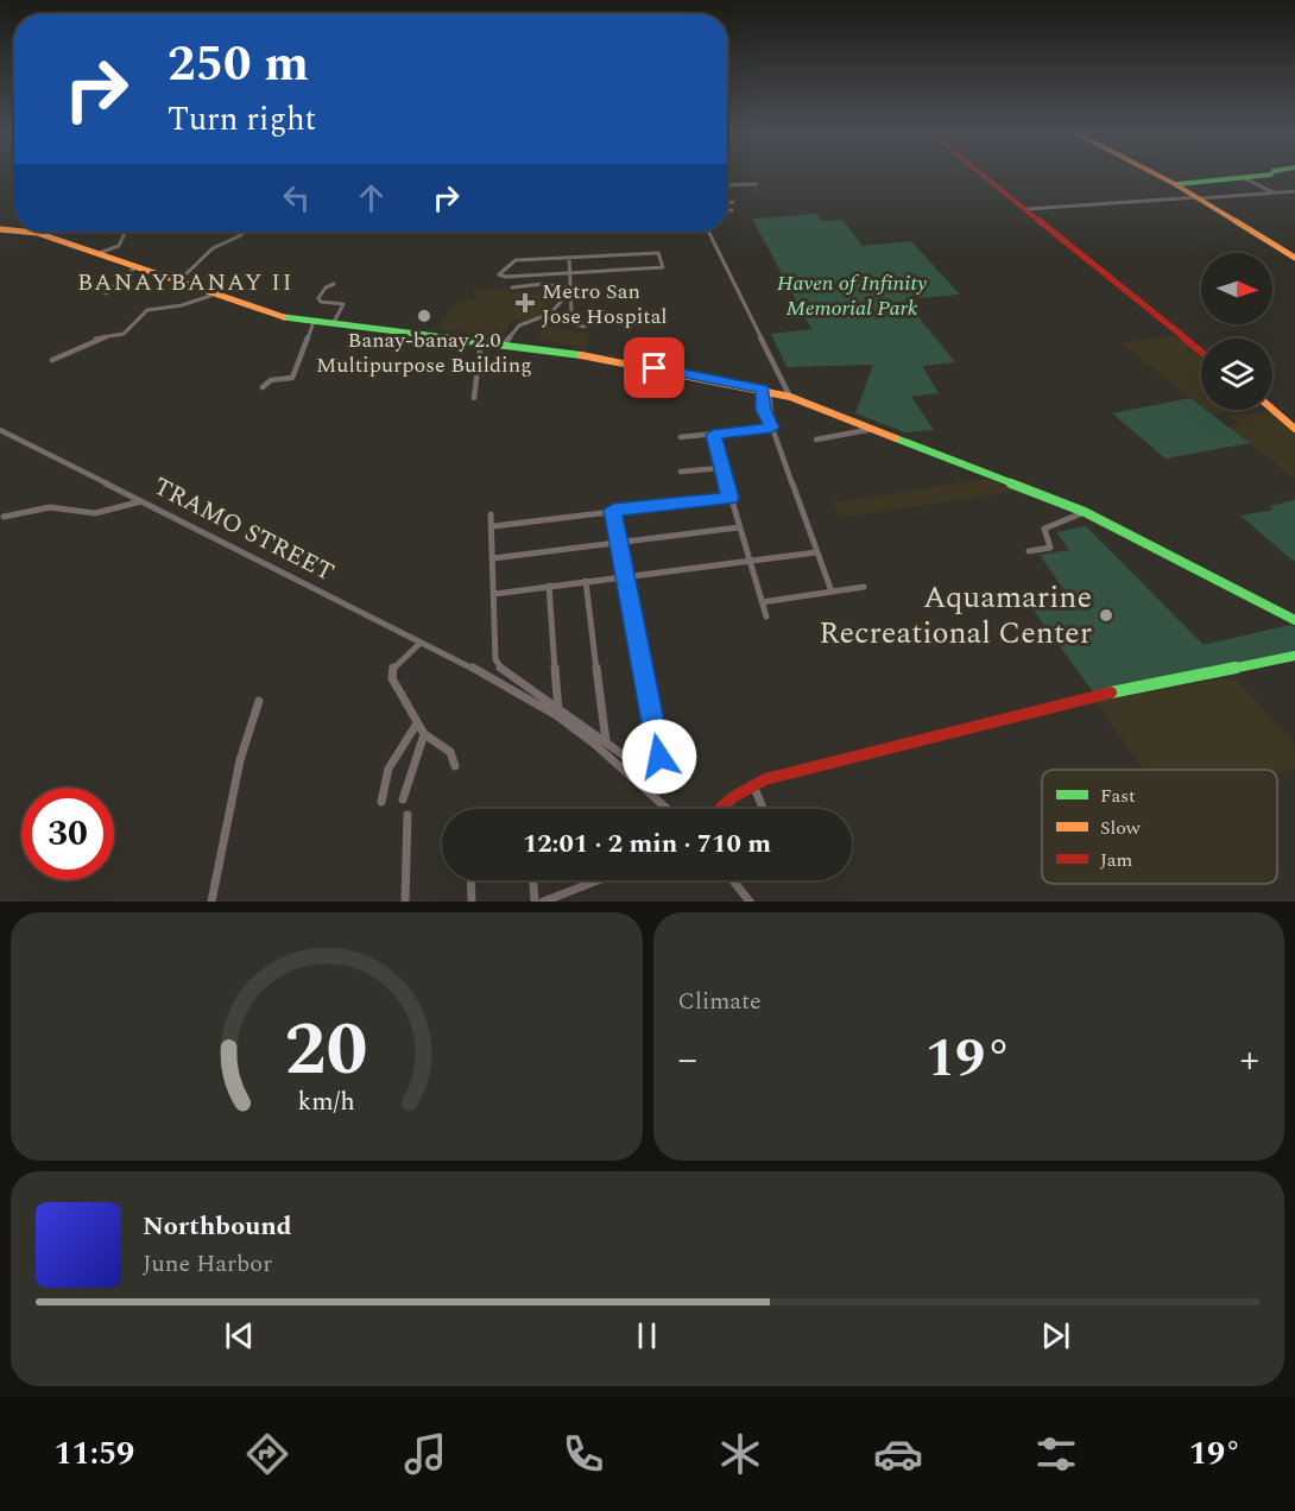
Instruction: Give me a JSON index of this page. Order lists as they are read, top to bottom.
{
  "streets": {
    "street": ["TRAMO STREET"]
  },
  "districts": ["BANAYBANAY II"],
  "parks": ["Haven of Infinity Memorial Park"],
  "places": {
    "health": ["Metro San Jose Hospital"],
    "other": ["Banay-banay 2.0 Multipurpose Building", "Aquamarine Recreational Center"]
  },
  "legend": ["Fast", "Slow", "Jam"],
  "north": "right",
  "page": {
    "turn": ["250 m", "Turn right"],
    "limit": "30",
    "trip": "12:01 · 2 min · 710 m",
    "tile": "Climate",
    "heat": ["−", "19°", "+"],
    "song": ["Northbound", "June Harbor"],
    "tabs": ["11:59", "19°"],
    "gauge": ["20", "km/h"]
  }
}
